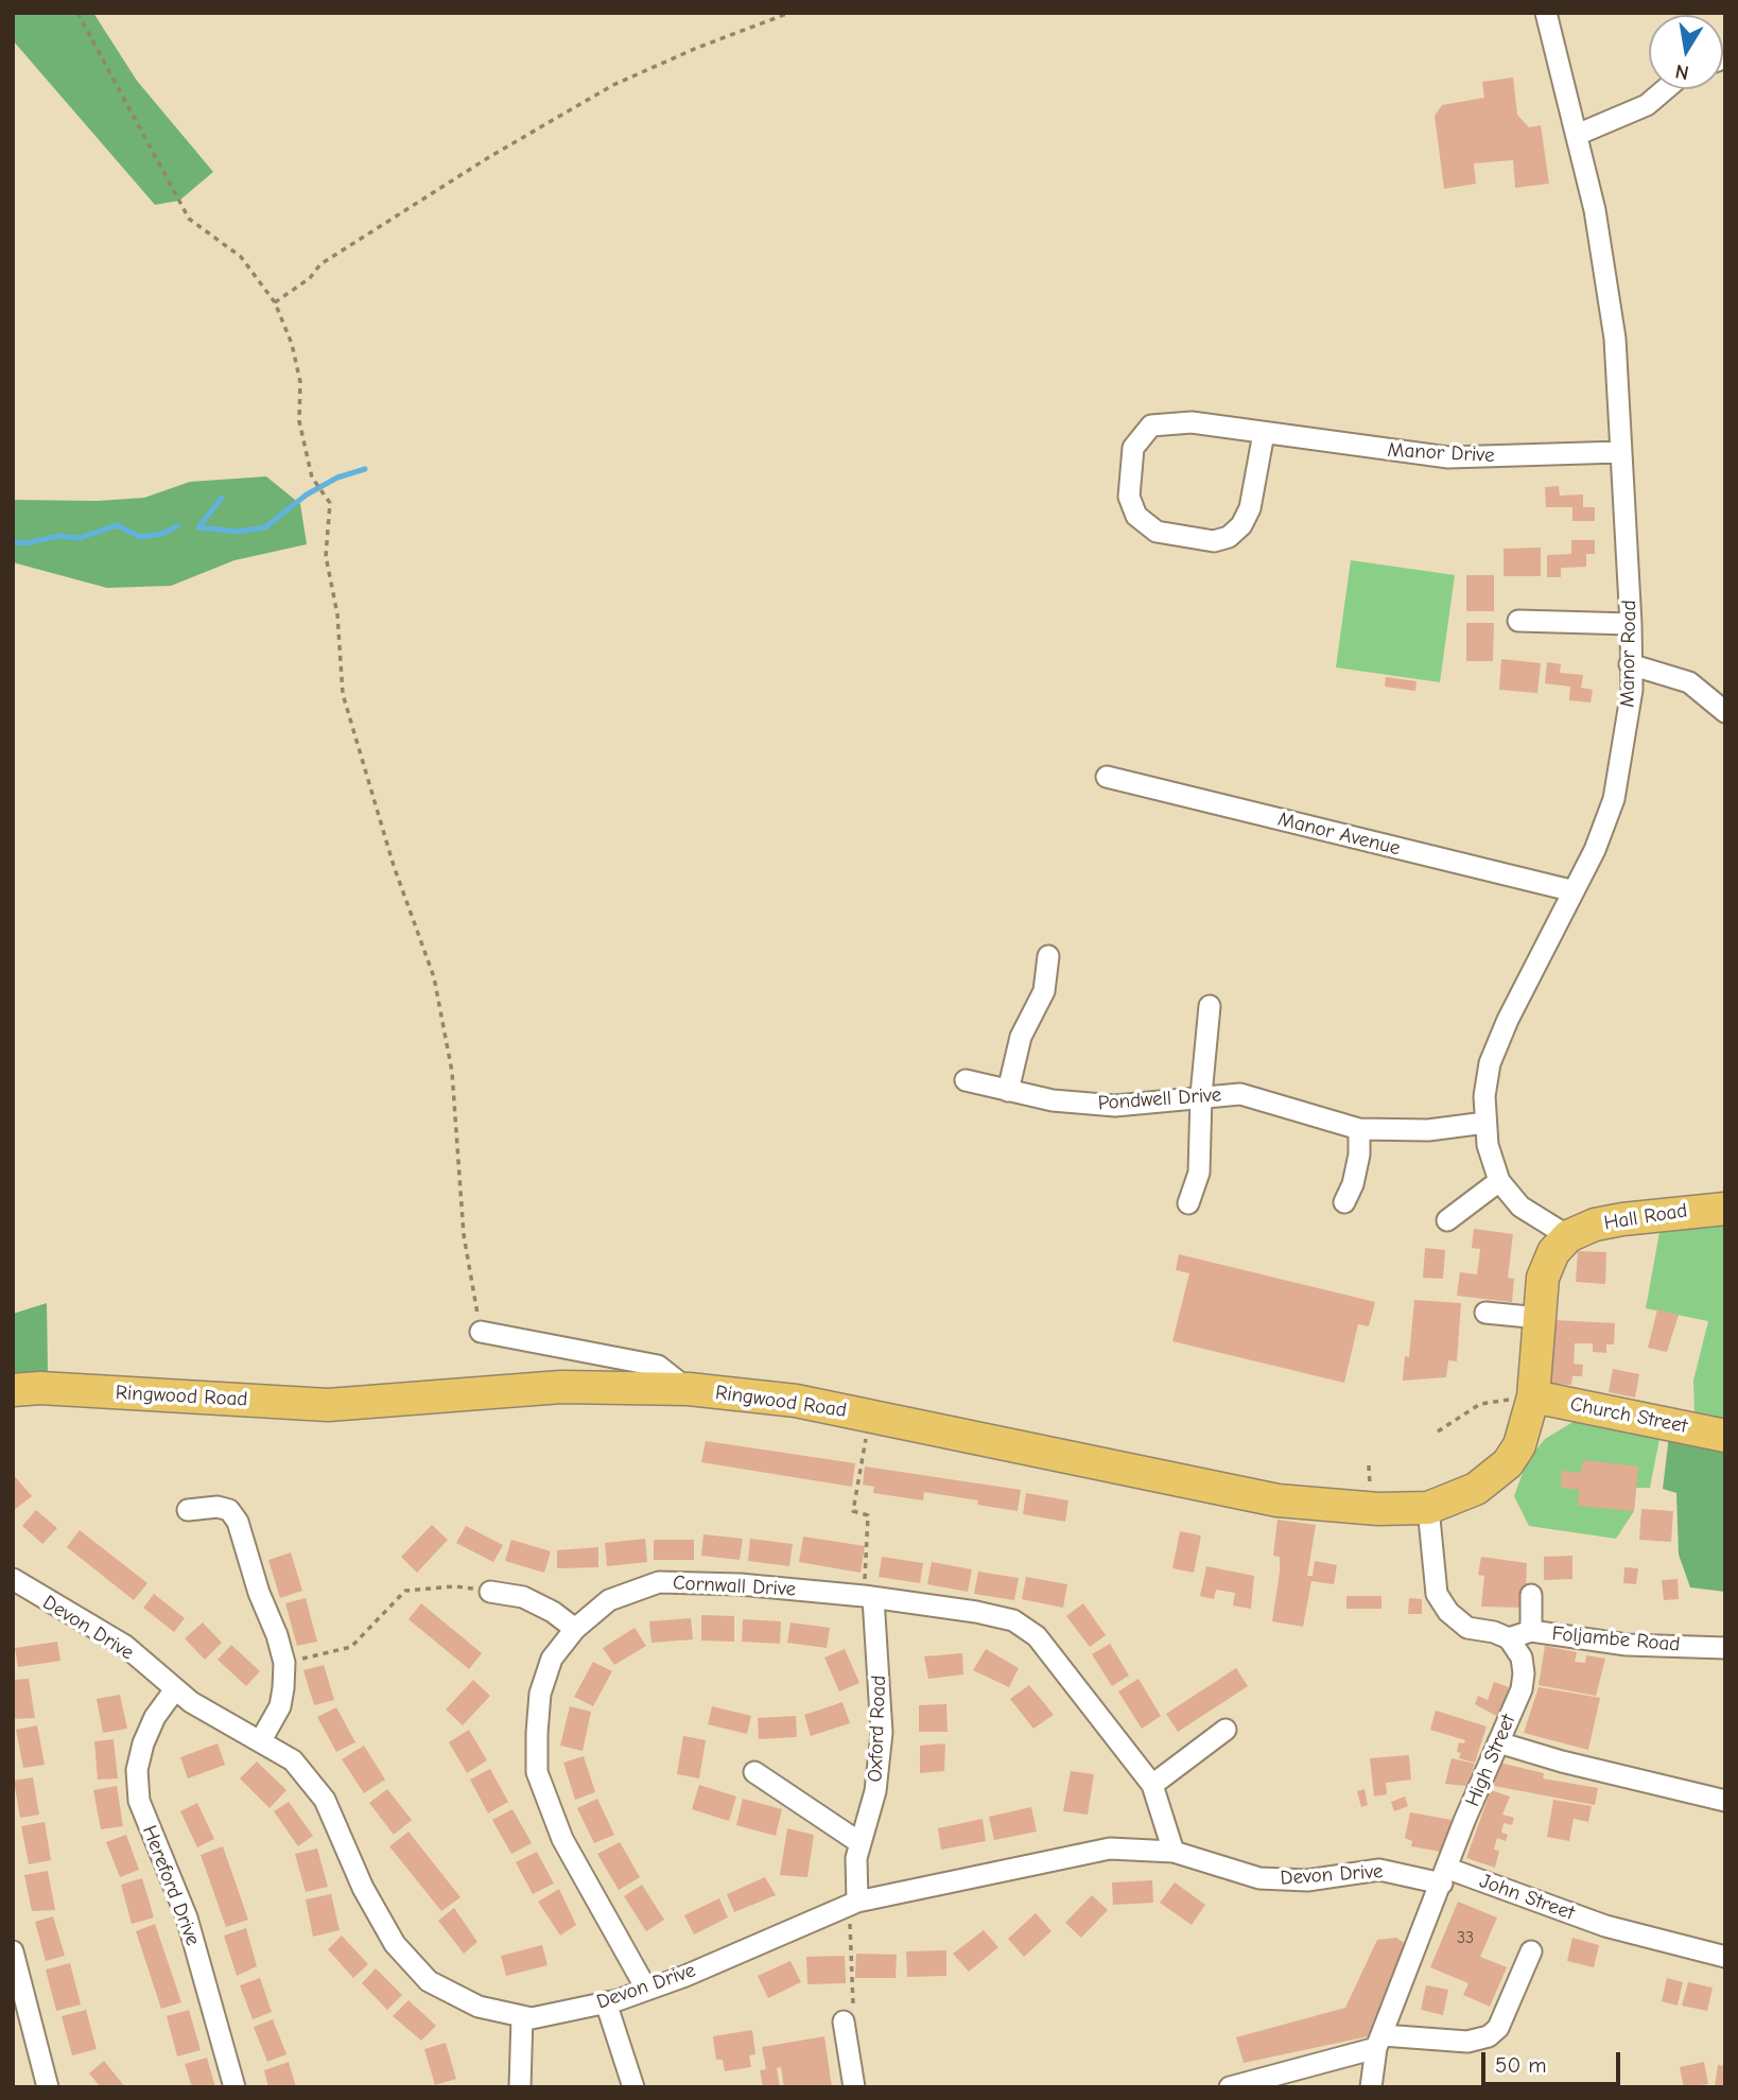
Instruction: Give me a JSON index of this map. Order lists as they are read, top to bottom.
{
  "streets": {
    "highway": ["Hall Road", "Ringwood Road", "Church Street"],
    "street": [
      "Manor Drive",
      "Manor Road",
      "Manor Avenue",
      "Pondwell Drive",
      "Cornwall Drive",
      "Devon Drive",
      "Foljambe Road",
      "Oxford Road",
      "High Street",
      "Hereford Drive",
      "John Street"
    ]
  },
  "crossings": [
    ["Manor Drive", "Manor Road"],
    ["Manor Road", "Manor Avenue"],
    ["Manor Road", "Pondwell Drive"],
    ["Manor Road", "Hall Road"],
    ["Manor Road", "Ringwood Road"],
    ["Hall Road", "Ringwood Road"],
    ["Ringwood Road", "Church Street"],
    ["Cornwall Drive", "Devon Drive"],
    ["Cornwall Drive", "Oxford Road"],
    ["Devon Drive", "Oxford Road"],
    ["Devon Drive", "High Street"],
    ["Devon Drive", "Hereford Drive"],
    ["Devon Drive", "John Street"],
    ["Foljambe Road", "High Street"],
    ["High Street", "John Street"]
  ],
  "house_numbers": ["33"],
  "scale_bar": "50 m",
  "north": "bottom"
}
